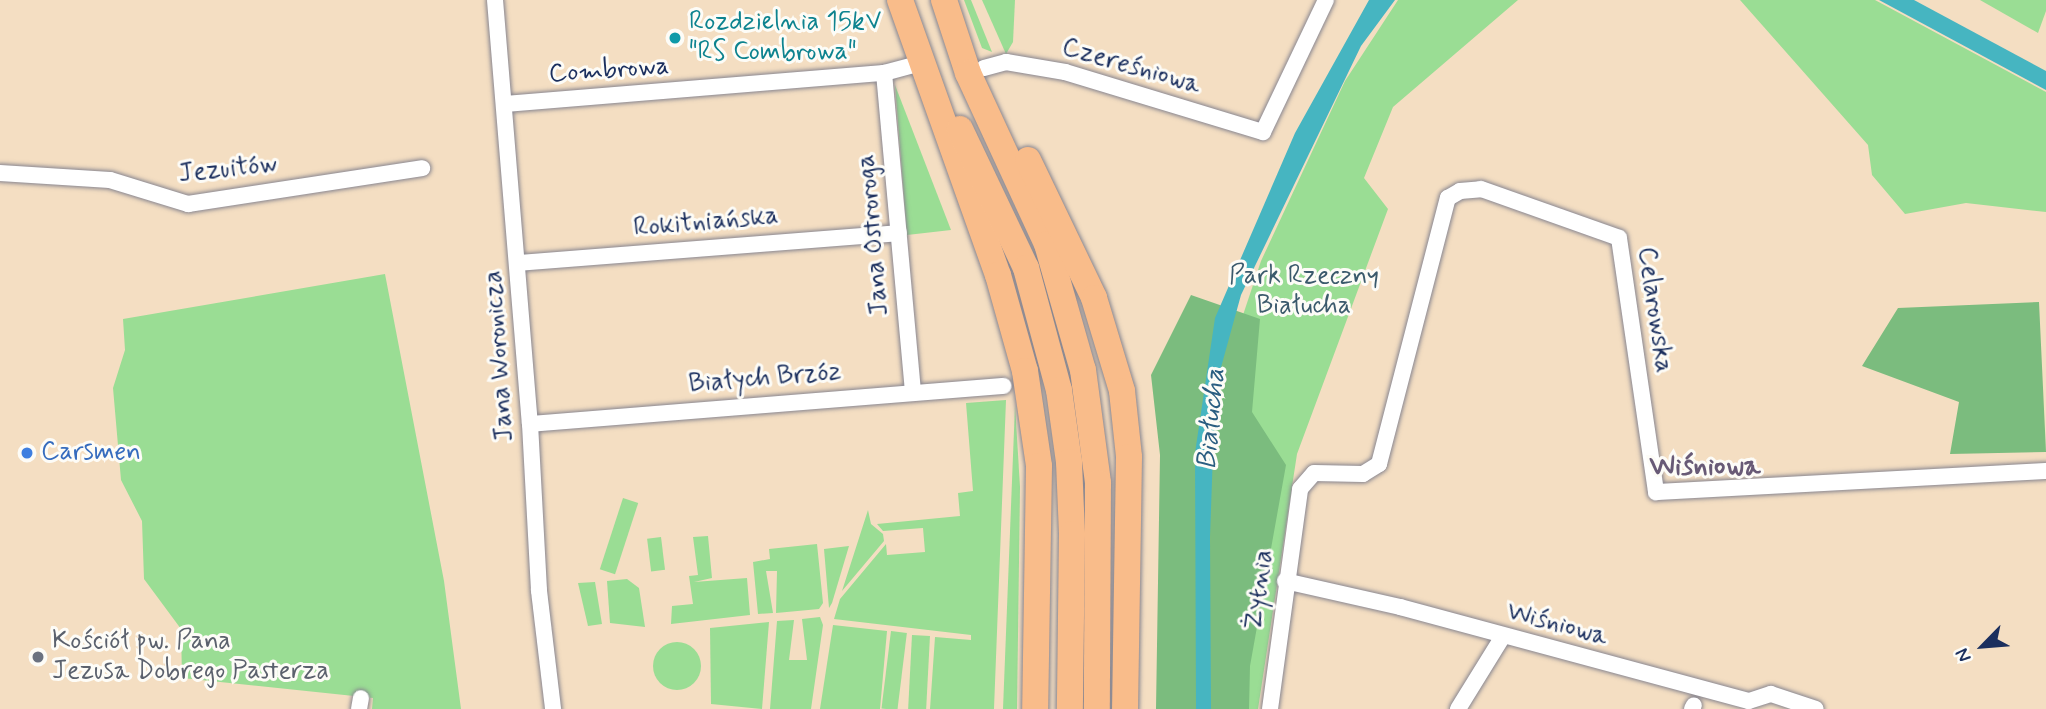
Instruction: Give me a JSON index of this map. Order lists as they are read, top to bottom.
{
  "streets": {
    "street": [
      "Czereśniowa",
      "Combrowa",
      "Jezuitów",
      "Rokitniańska",
      "Jana Ostroroga",
      "Celarowska",
      "Jana Woronicza",
      "Białych Brzóz",
      "Żytnia",
      "Wiśniowa"
    ]
  },
  "crossings": [
    ["Combrowa", "Jana Ostroroga"],
    ["Combrowa", "Jana Woronicza"],
    ["Rokitniańska", "Jana Ostroroga"],
    ["Rokitniańska", "Jana Woronicza"],
    ["Jana Ostroroga", "Białych Brzóz"],
    ["Celarowska", "Żytnia"],
    ["Jana Woronicza", "Białych Brzóz"],
    ["Żytnia", "Wiśniowa"]
  ],
  "districts": ["Wiśniowa"],
  "water": ["Białucha"],
  "parks": ["Park Rzeczny Białucha"],
  "places": ["Rozdzielnia 15kV \"RS Combrowa\"", "Carsmen", "Kościół pw. Pana Jezusa Dobrego Pasterza"],
  "north": "bottom left"
}
